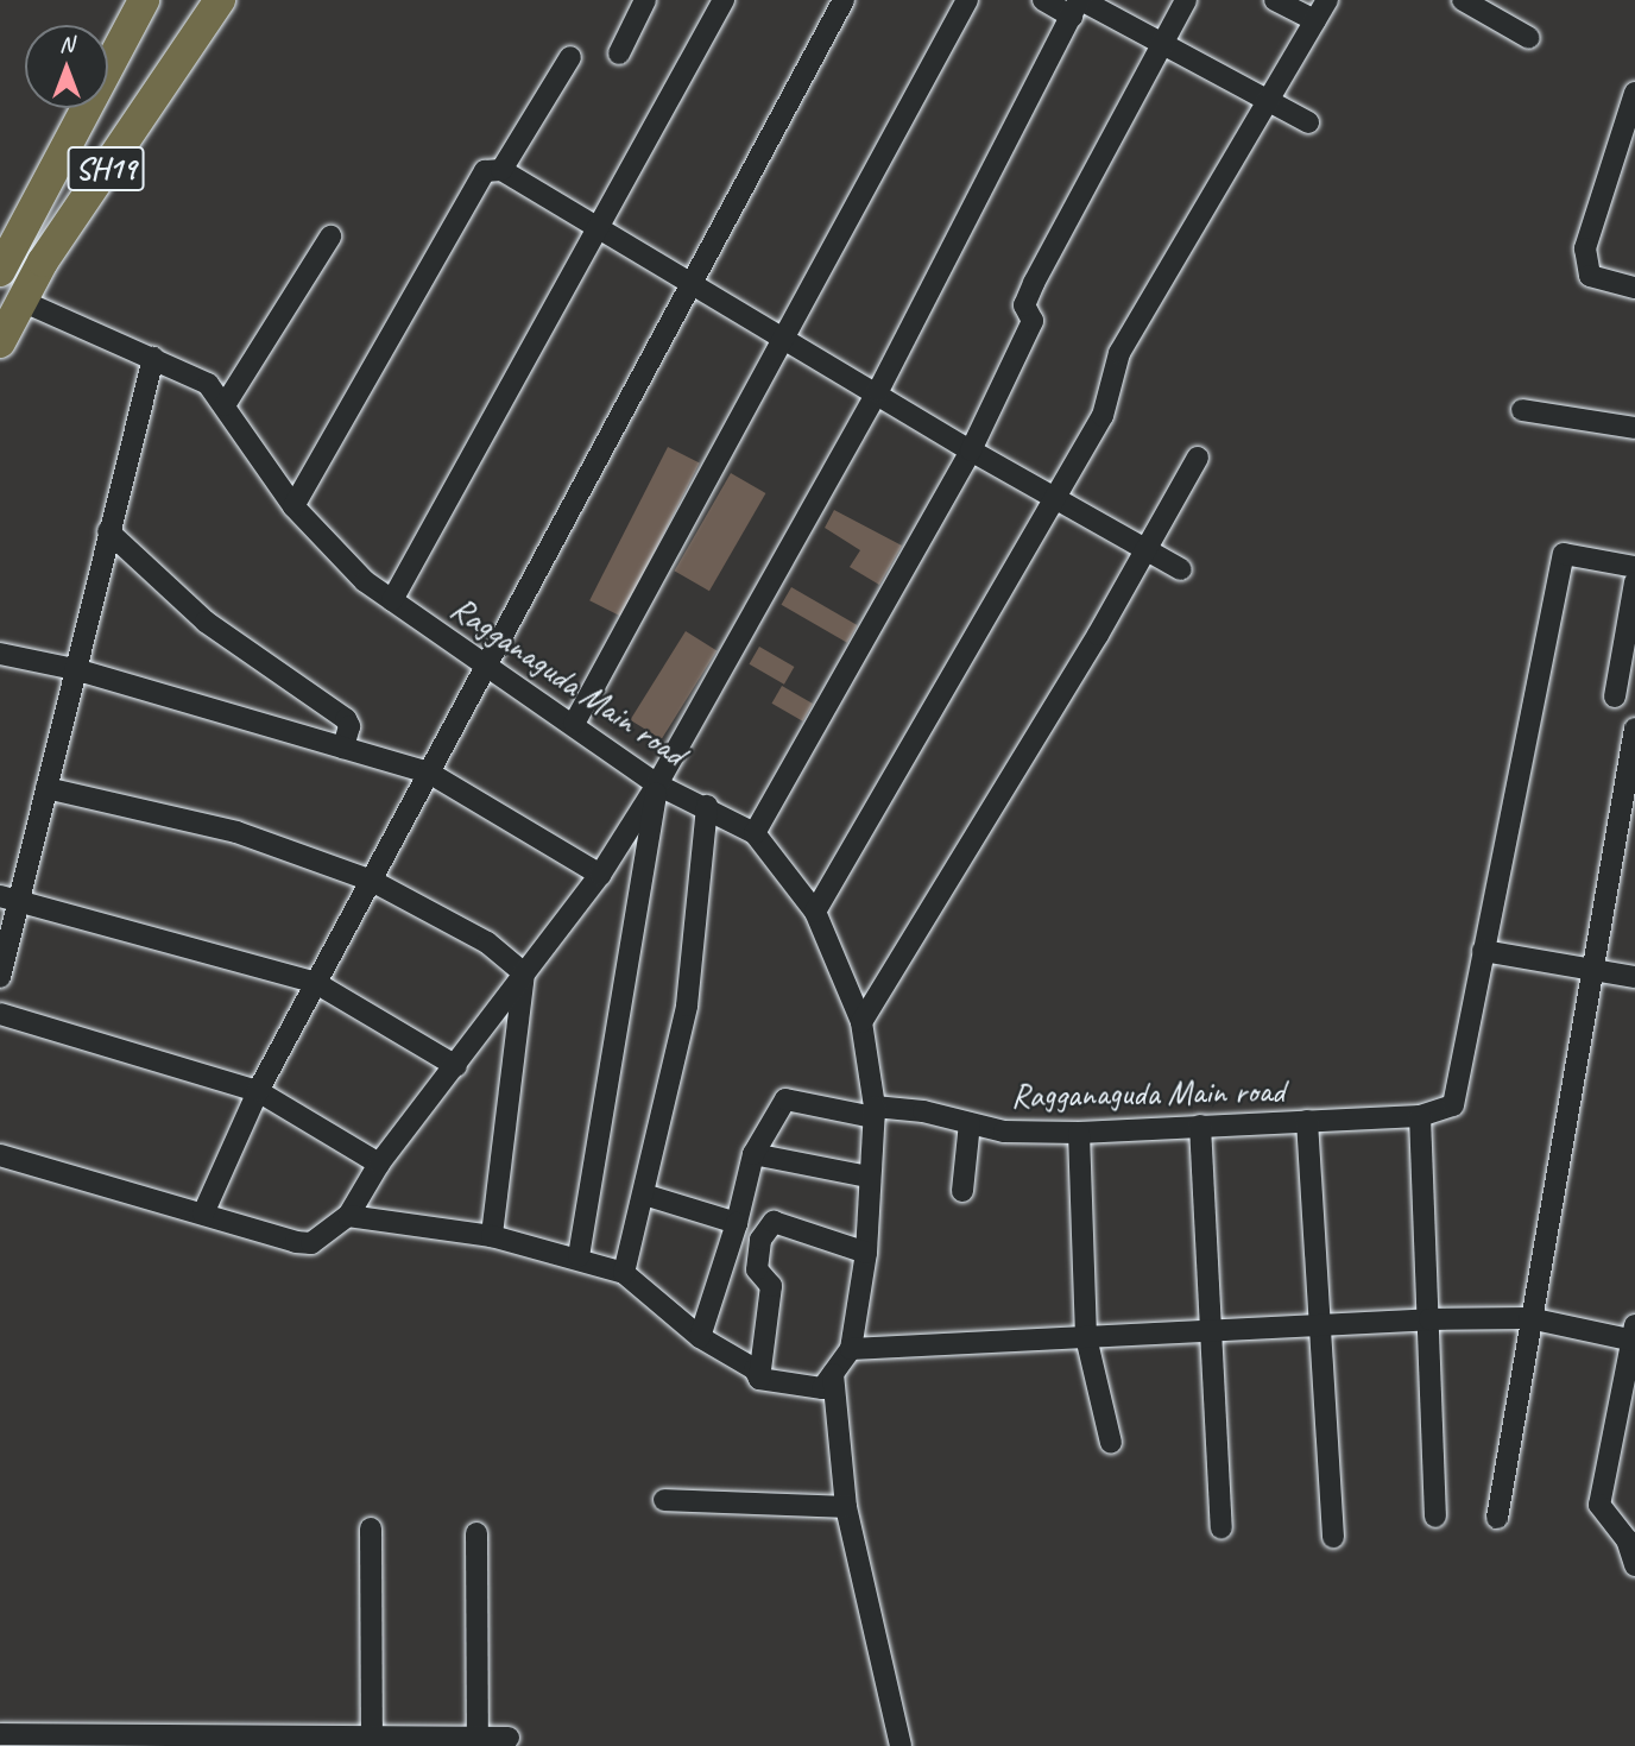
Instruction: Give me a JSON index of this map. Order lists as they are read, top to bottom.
{
  "streets": {
    "main road": ["SH19"],
    "street": ["Ragganaguda Main road"]
  },
  "crossings": [
    ["SH19", "Ragganaguda Main road"]
  ],
  "north": "top"
}
